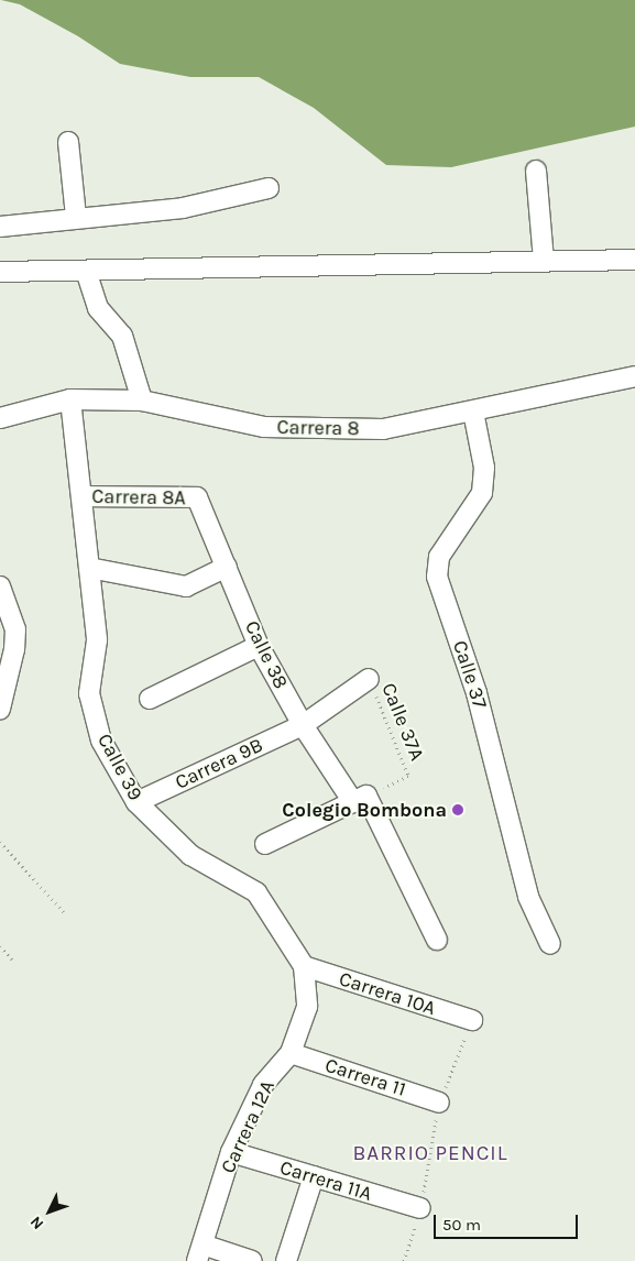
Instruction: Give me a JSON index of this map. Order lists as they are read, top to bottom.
{
  "streets": {
    "street": [
      "Carrera 8",
      "Carrera 8A",
      "Calle 38",
      "Calle 37",
      "Carrera 9B",
      "Calle 39",
      "Carrera 10A",
      "Carrera 11",
      "Carrera 12A",
      "Carrera 11A"
    ],
    "path": ["Calle 37A"]
  },
  "crossings": [
    ["Carrera 8", "Calle 37"],
    ["Carrera 8", "Calle 39"],
    ["Carrera 8A", "Calle 38"],
    ["Carrera 8A", "Calle 39"],
    ["Calle 38", "Calle 37A"],
    ["Calle 38", "Carrera 9B"],
    ["Calle 37A", "Carrera 9B"],
    ["Carrera 9B", "Calle 39"],
    ["Calle 39", "Carrera 10A"],
    ["Calle 39", "Carrera 12A"],
    ["Carrera 10A", "Carrera 12A"],
    ["Carrera 11", "Carrera 12A"],
    ["Carrera 12A", "Carrera 11A"]
  ],
  "districts": ["BARRIO PENCIL"],
  "places": ["Colegio Bombona"],
  "scale_bar": "50 m",
  "north": "bottom left"
}
